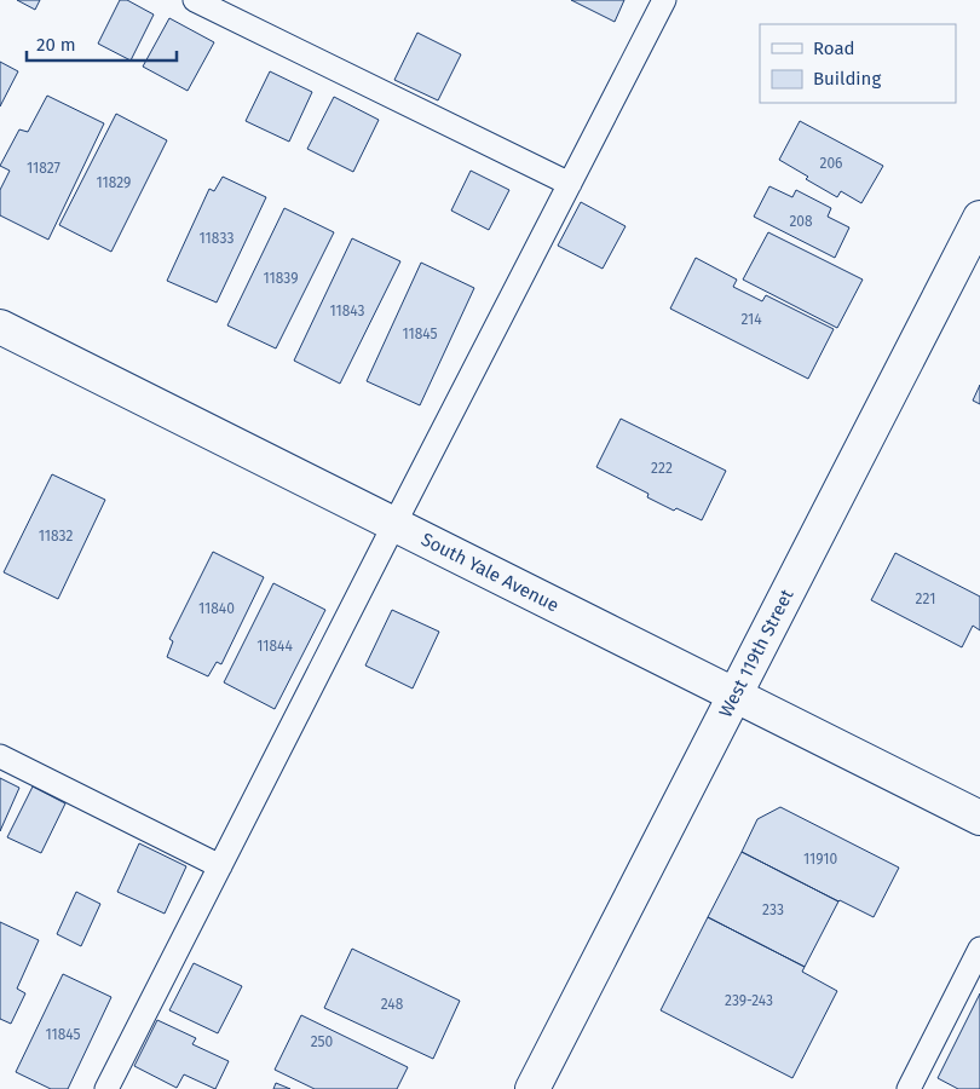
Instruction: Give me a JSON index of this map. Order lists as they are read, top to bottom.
{
  "streets": {
    "street": ["South Yale Avenue", "West 119th Street"]
  },
  "crossings": [
    ["South Yale Avenue", "West 119th Street"]
  ],
  "house_numbers": [
    "206",
    "11827",
    "11829",
    "208",
    "11833",
    "11839",
    "11843",
    "214",
    "11845",
    "222",
    "11832",
    "221",
    "11840",
    "11844",
    "11910",
    "233",
    "239-243",
    "248",
    "11845",
    "250"
  ],
  "legend": ["Road", "Building"],
  "scale_bar": "20 m"
}
